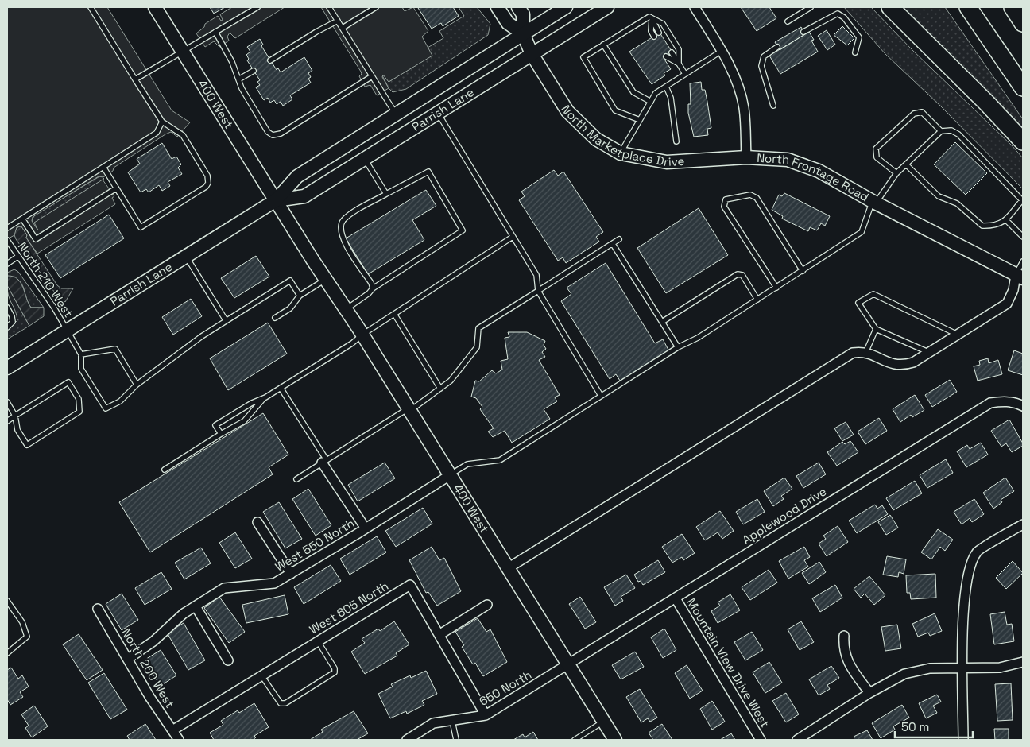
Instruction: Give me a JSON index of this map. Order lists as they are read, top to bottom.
{
  "streets": {
    "street": [
      "400 West",
      "Parrish Lane",
      "North Marketplace Drive",
      "North Frontage Road",
      "Applewood Drive",
      "West 550 North",
      "West 605 North",
      "Mountain View Drive West",
      "North 200 West",
      "650 North"
    ],
    "lane": ["North 210 West"]
  },
  "crossings": [
    ["400 West", "Parrish Lane"],
    ["400 West", "Applewood Drive"],
    ["400 West", "West 550 North"],
    ["400 West", "650 North"],
    ["Parrish Lane", "North Marketplace Drive"],
    ["Parrish Lane", "North 210 West"],
    ["North Marketplace Drive", "North Frontage Road"],
    ["Applewood Drive", "Mountain View Drive West"],
    ["Applewood Drive", "650 North"],
    ["West 550 North", "North 200 West"],
    ["West 605 North", "North 200 West"],
    ["West 605 North", "650 North"]
  ],
  "scale_bar": "50 m"
}
